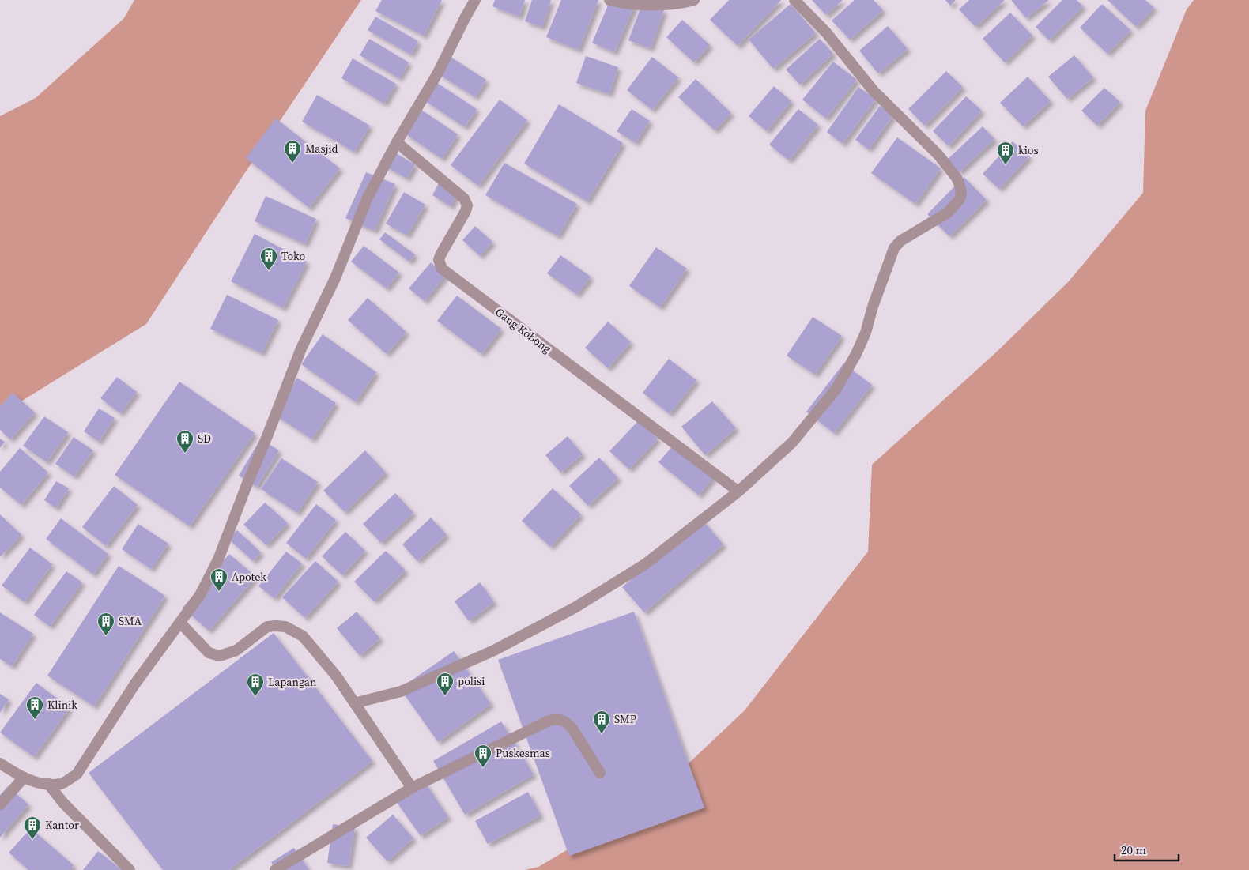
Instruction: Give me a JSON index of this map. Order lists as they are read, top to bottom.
{
  "streets": {
    "street": ["Gang Kobong"]
  },
  "places": {
    "building": [
      "Masjid",
      "kios",
      "Toko",
      "SD",
      "Apotek",
      "SMA",
      "polisi",
      "Lapangan",
      "Klinik",
      "SMP",
      "Puskesmas",
      "Kantor"
    ]
  },
  "scale_bar": "20 m"
}
